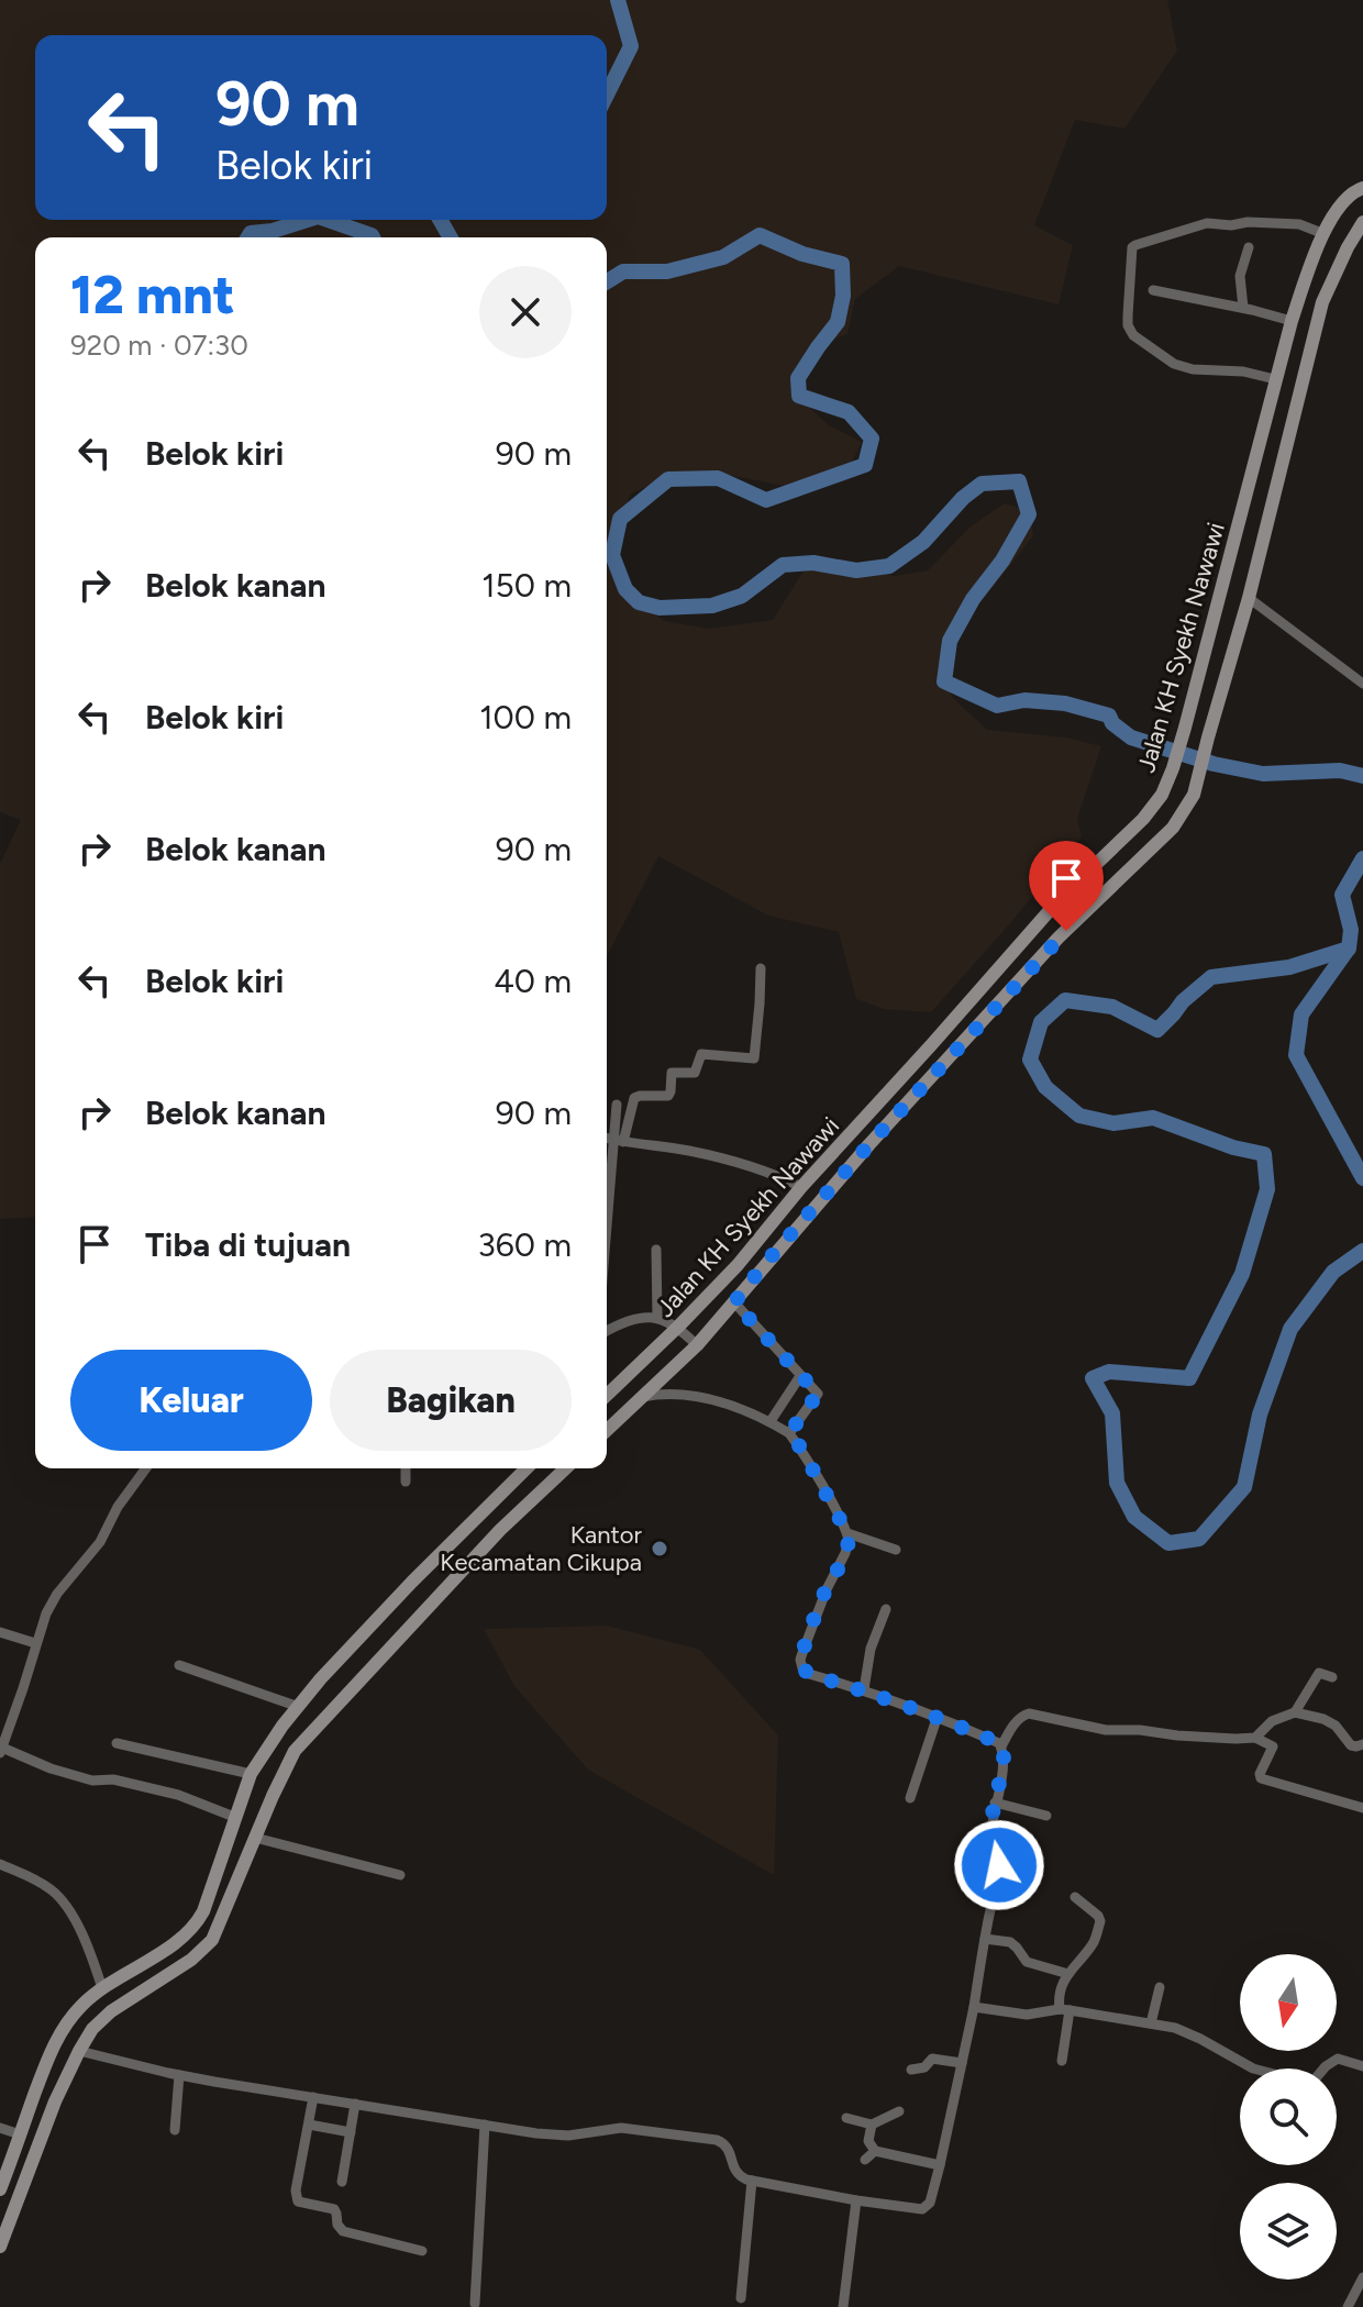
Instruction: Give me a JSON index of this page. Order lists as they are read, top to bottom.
{
  "streets": {
    "main road": ["Jalan KH Syekh Nawawi"]
  },
  "places": ["Kantor Kecamatan Cikupa"],
  "north": "bottom",
  "page": {
    "turn": ["90 m", "Belok kiri"],
    "heading": ["12 mnt", "920 m · 07:30"],
    "list": [
      {
        "name": "Belok kiri",
        "value": "90 m"
      },
      {
        "name": "Belok kanan",
        "value": "150 m"
      },
      {
        "name": "Belok kiri",
        "value": "100 m"
      },
      {
        "name": "Belok kanan",
        "value": "90 m"
      },
      {
        "name": "Belok kiri",
        "value": "40 m"
      },
      {
        "name": "Belok kanan",
        "value": "90 m"
      },
      {
        "name": "Tiba di tujuan",
        "value": "360 m"
      }
    ],
    "buttons": ["Keluar", "Bagikan"]
  }
}
